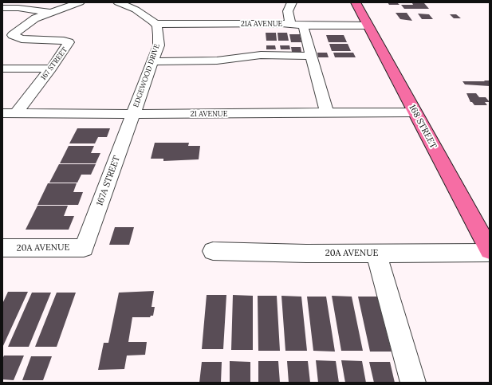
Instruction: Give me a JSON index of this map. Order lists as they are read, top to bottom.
{
  "streets": {
    "main road": ["168 STREET"],
    "street": [
      "21A AVENUE",
      "167 STREET",
      "EDGEWOOD DRIVE",
      "21 AVENUE",
      "167A STREET",
      "20A AVENUE"
    ]
  },
  "crossings": [
    ["21A AVENUE", "EDGEWOOD DRIVE"],
    ["21A AVENUE", "168 STREET"],
    ["167 STREET", "21 AVENUE"],
    ["EDGEWOOD DRIVE", "21 AVENUE"],
    ["EDGEWOOD DRIVE", "167A STREET"],
    ["21 AVENUE", "168 STREET"],
    ["21 AVENUE", "167A STREET"],
    ["168 STREET", "20A AVENUE"],
    ["167A STREET", "20A AVENUE"]
  ]
}
